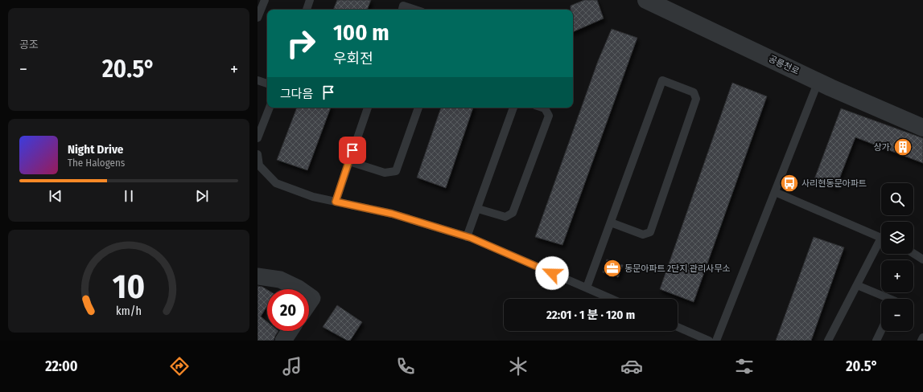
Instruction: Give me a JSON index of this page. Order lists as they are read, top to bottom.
{
  "streets": {
    "street": ["공릉천로"]
  },
  "places": {
    "building": ["상가"],
    "bus stop": ["사리현동문아파트"],
    "office": ["동문아파트 2단지 관리사무소"]
  },
  "page": {
    "tile": "공조",
    "turn": ["100 m", "우회전"],
    "heat": ["−", "20.5°", "+"],
    "then": "그다음",
    "song": ["Night Drive", "The Halogens"],
    "map_buttons": ["+", "−"],
    "limit": "20",
    "trip": "22:01 · 1 분 · 120 m",
    "tabs": ["22:00", "20.5°"],
    "gauge": ["10", "km/h"]
  }
}
